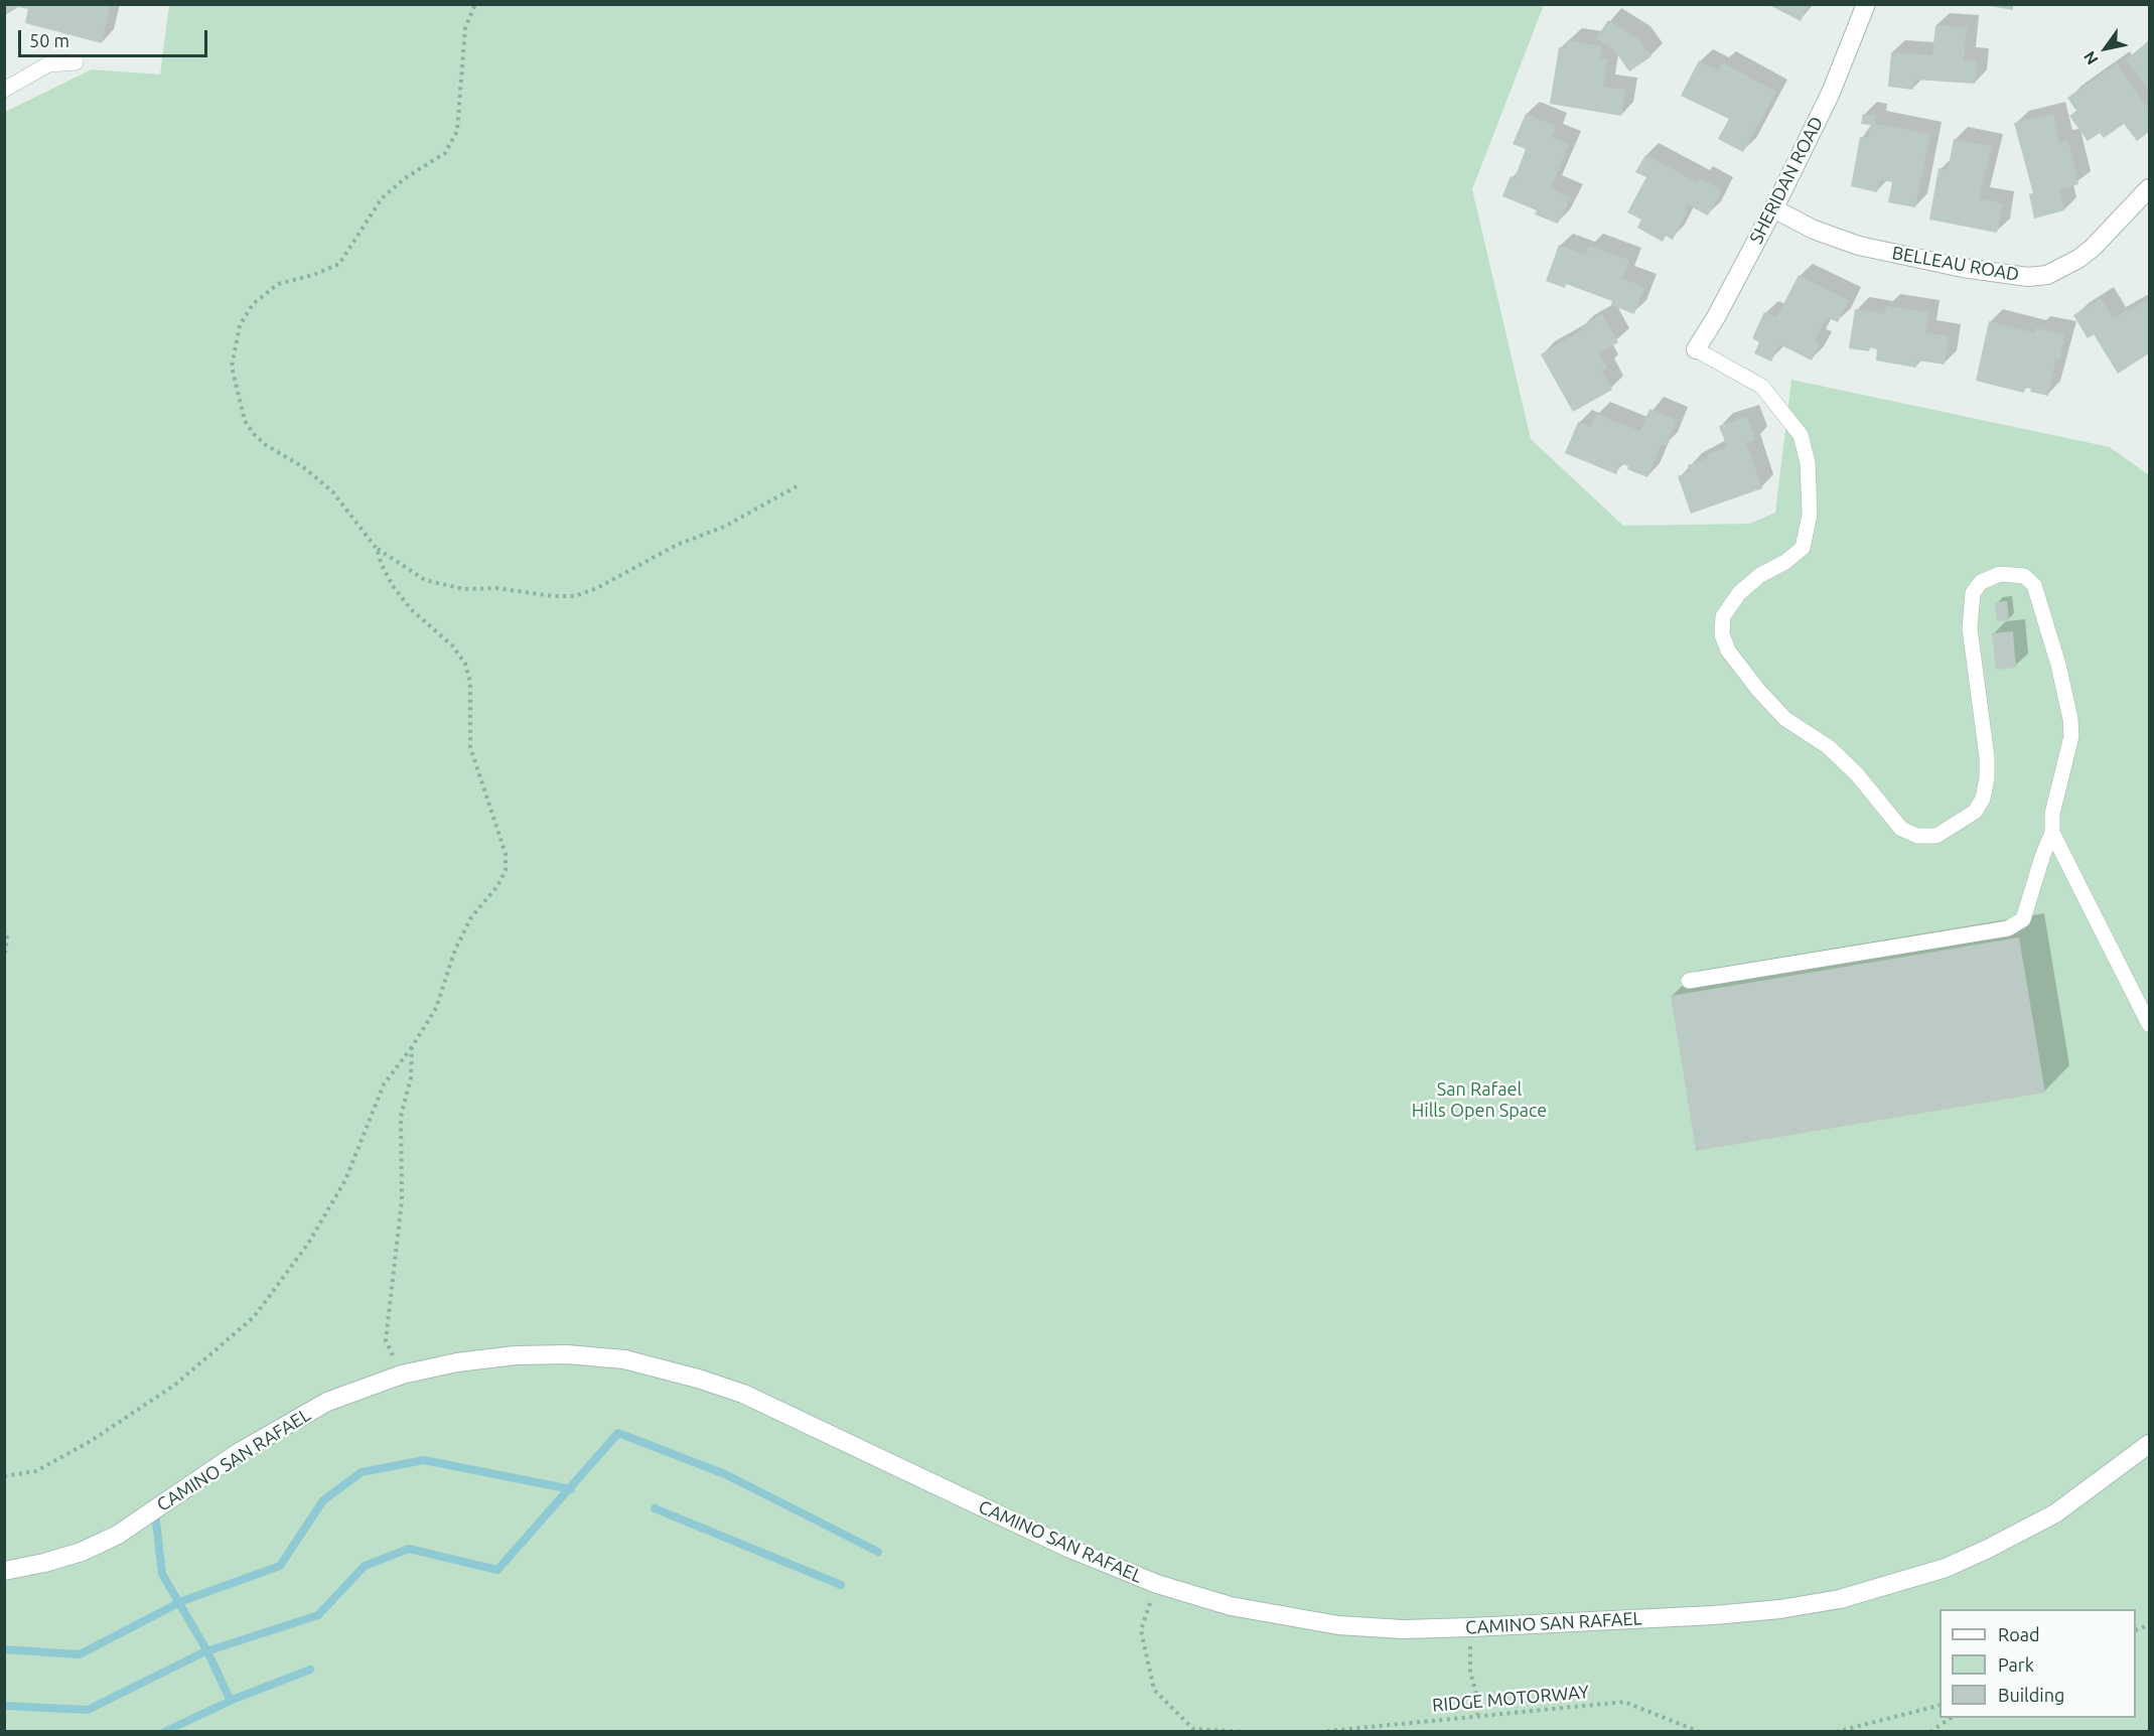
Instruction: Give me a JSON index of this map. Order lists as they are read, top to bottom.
{
  "streets": {
    "street": ["SHERIDAN ROAD", "BELLEAU ROAD", "CAMINO SAN RAFAEL"],
    "path": ["RIDGE MOTORWAY"]
  },
  "crossings": [
    ["SHERIDAN ROAD", "BELLEAU ROAD"]
  ],
  "parks": ["San Rafael Hills Open Space"],
  "legend": ["Road", "Park", "Building"],
  "scale_bar": "50 m",
  "north": "bottom left"
}
